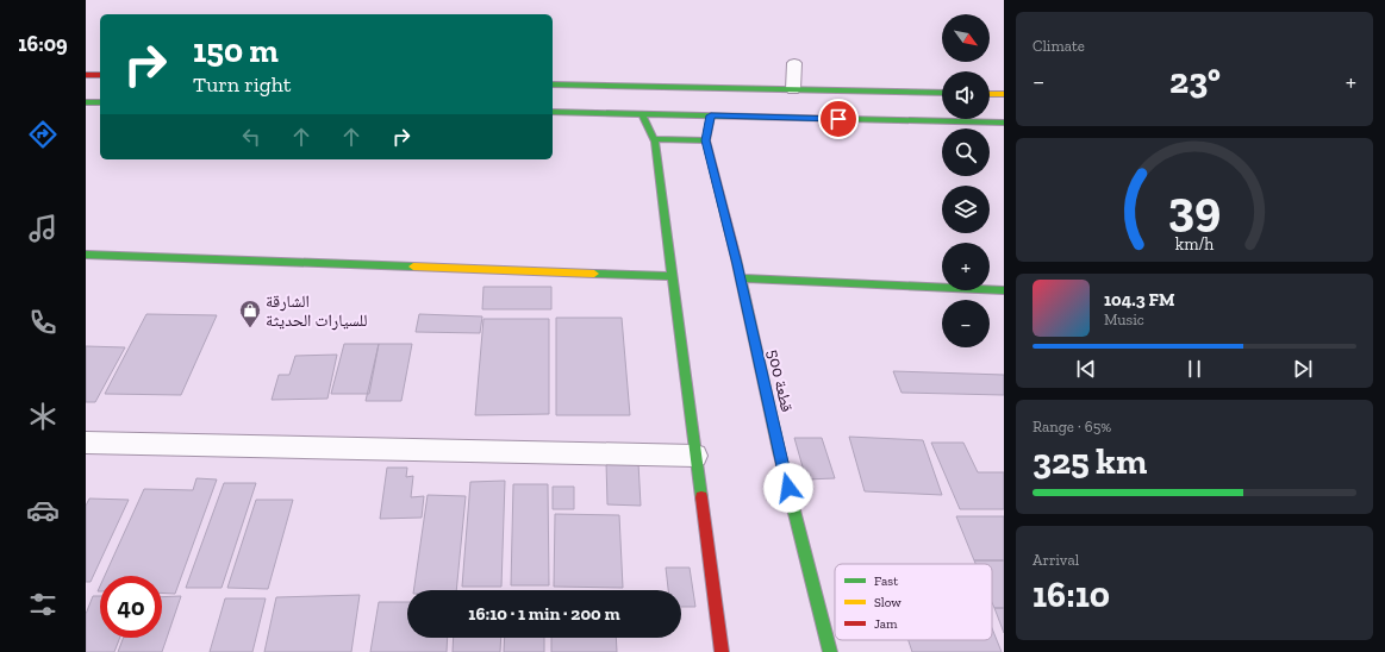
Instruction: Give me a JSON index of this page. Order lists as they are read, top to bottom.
{
  "streets": {
    "street": ["قطعة 500"]
  },
  "places": {
    "shop": ["الشارقة للسيارات الحديثة"]
  },
  "legend": ["Fast", "Slow", "Jam"],
  "north": "bottom right",
  "page": {
    "tabs": "16:09",
    "tile": [
      "Climate",
      ["Range · 65%", "325 km"],
      ["Arrival", "16:10"]
    ],
    "map_buttons": ["+", "−"],
    "turn": ["150 m", "Turn right"],
    "heat": ["−", "23°", "+"],
    "song": ["104.3 FM", "Music"],
    "limit": "40",
    "trip": "16:10 · 1 min · 200 m",
    "gauge": ["39", "km/h"]
  }
}
